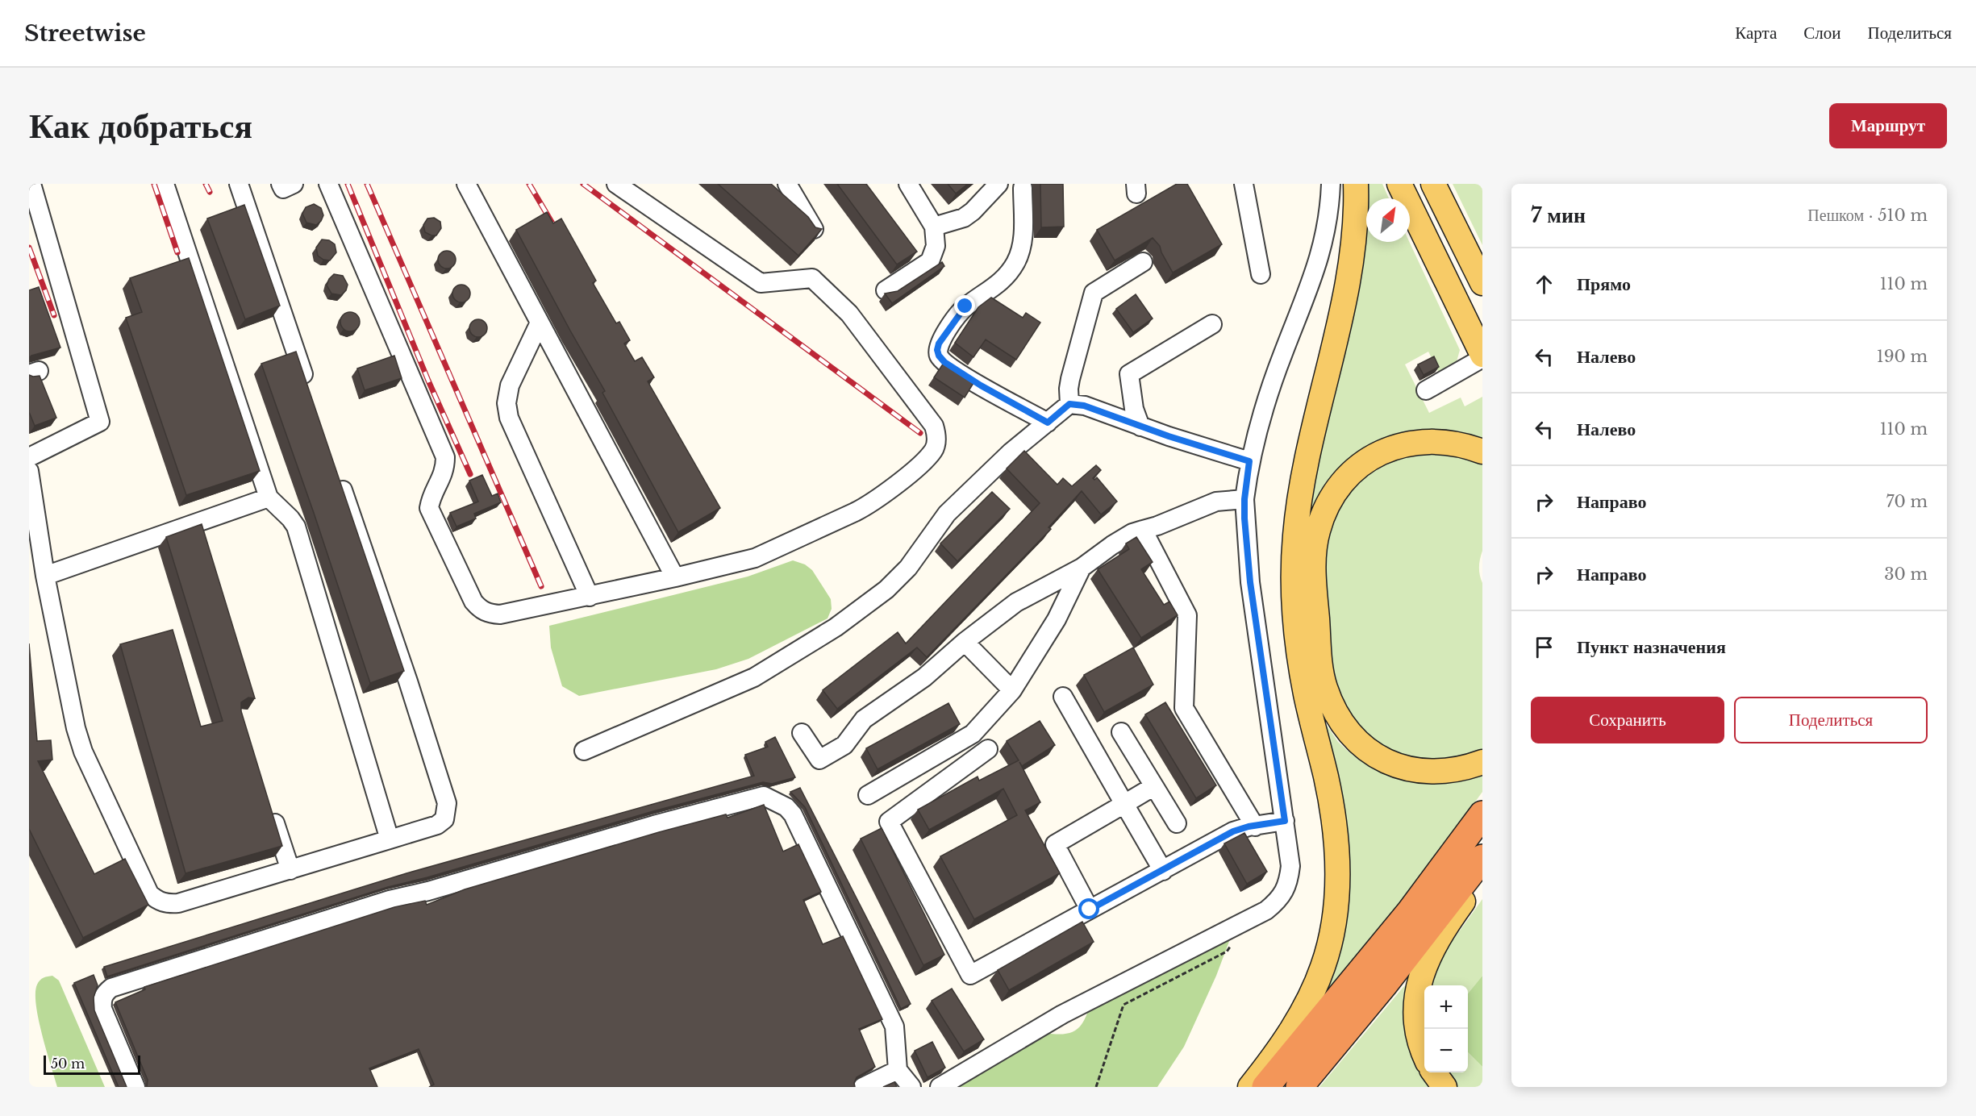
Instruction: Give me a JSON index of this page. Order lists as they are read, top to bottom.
{
  "scale_bar": "50 m",
  "north": "top right",
  "page": {
    "header": "Streetwise",
    "nav": ["Карта", "Слои", "Поделиться"],
    "buttons": [
      "Маршрут",
      ["Сохранить", "Поделиться"]
    ],
    "title": "Как добраться",
    "heading": ["7 мин", "Пешком · 510 m"],
    "list": [
      ["Прямо", "110 m"],
      ["Налево", "190 m"],
      ["Налево", "110 m"],
      ["Направо", "70 m"],
      ["Направо", "30 m"],
      "Пункт назначения"
    ],
    "map_buttons": ["+", "−"],
    "scale": "50 m"
  }
}
